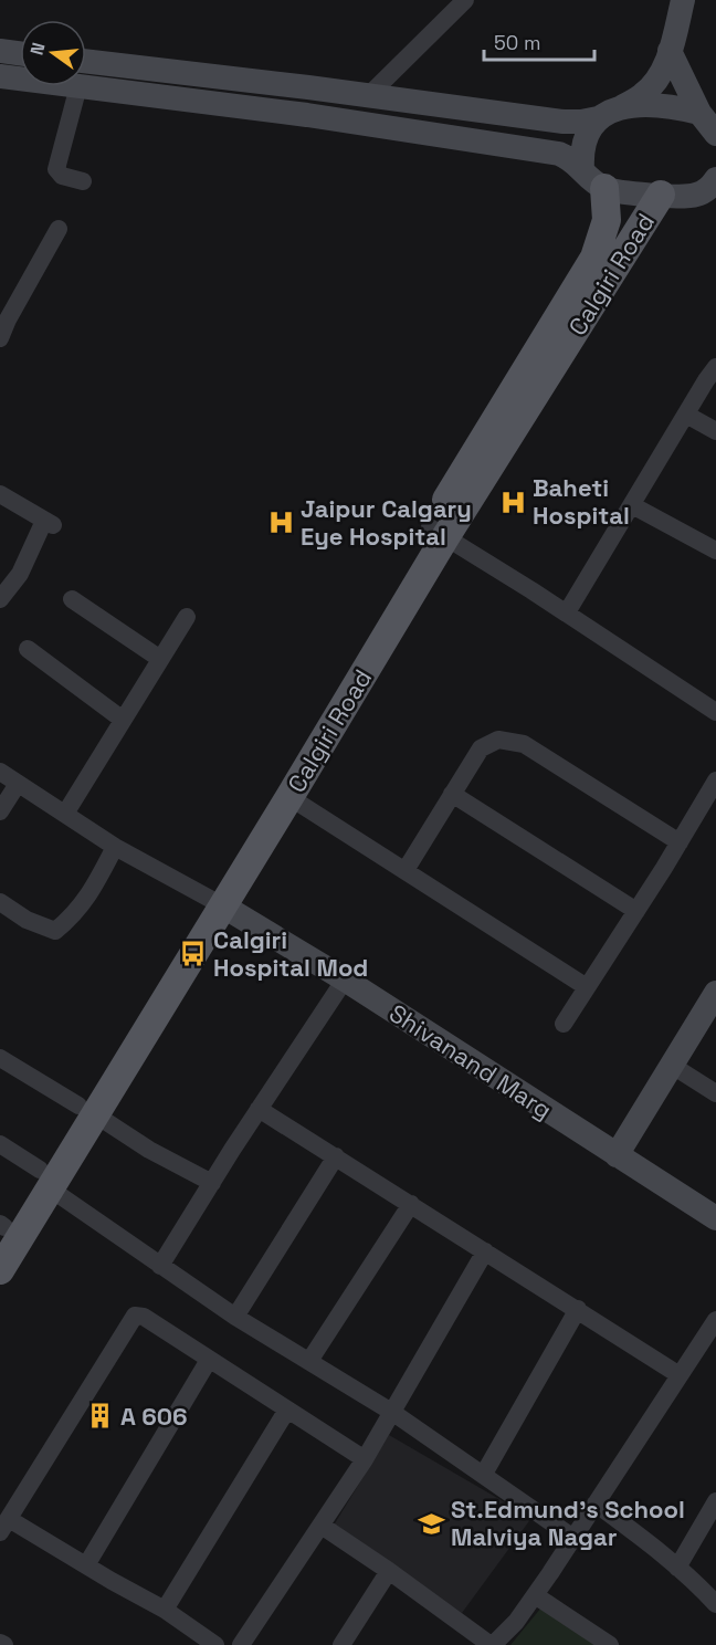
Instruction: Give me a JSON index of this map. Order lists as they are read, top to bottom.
{
  "streets": {
    "main road": ["Calgiri Road", "Shivanand Marg"]
  },
  "crossings": [
    ["Calgiri Road", "Shivanand Marg"]
  ],
  "places": {
    "hospital": ["Baheti Hospital", "Jaipur Calgary Eye Hospital"],
    "bus stop": ["Calgiri Hospital Mod"],
    "building": ["A 606"],
    "school or university": ["St.Edmund’s School Malviya Nagar"]
  },
  "scale_bar": "50 m",
  "north": "left"
}
